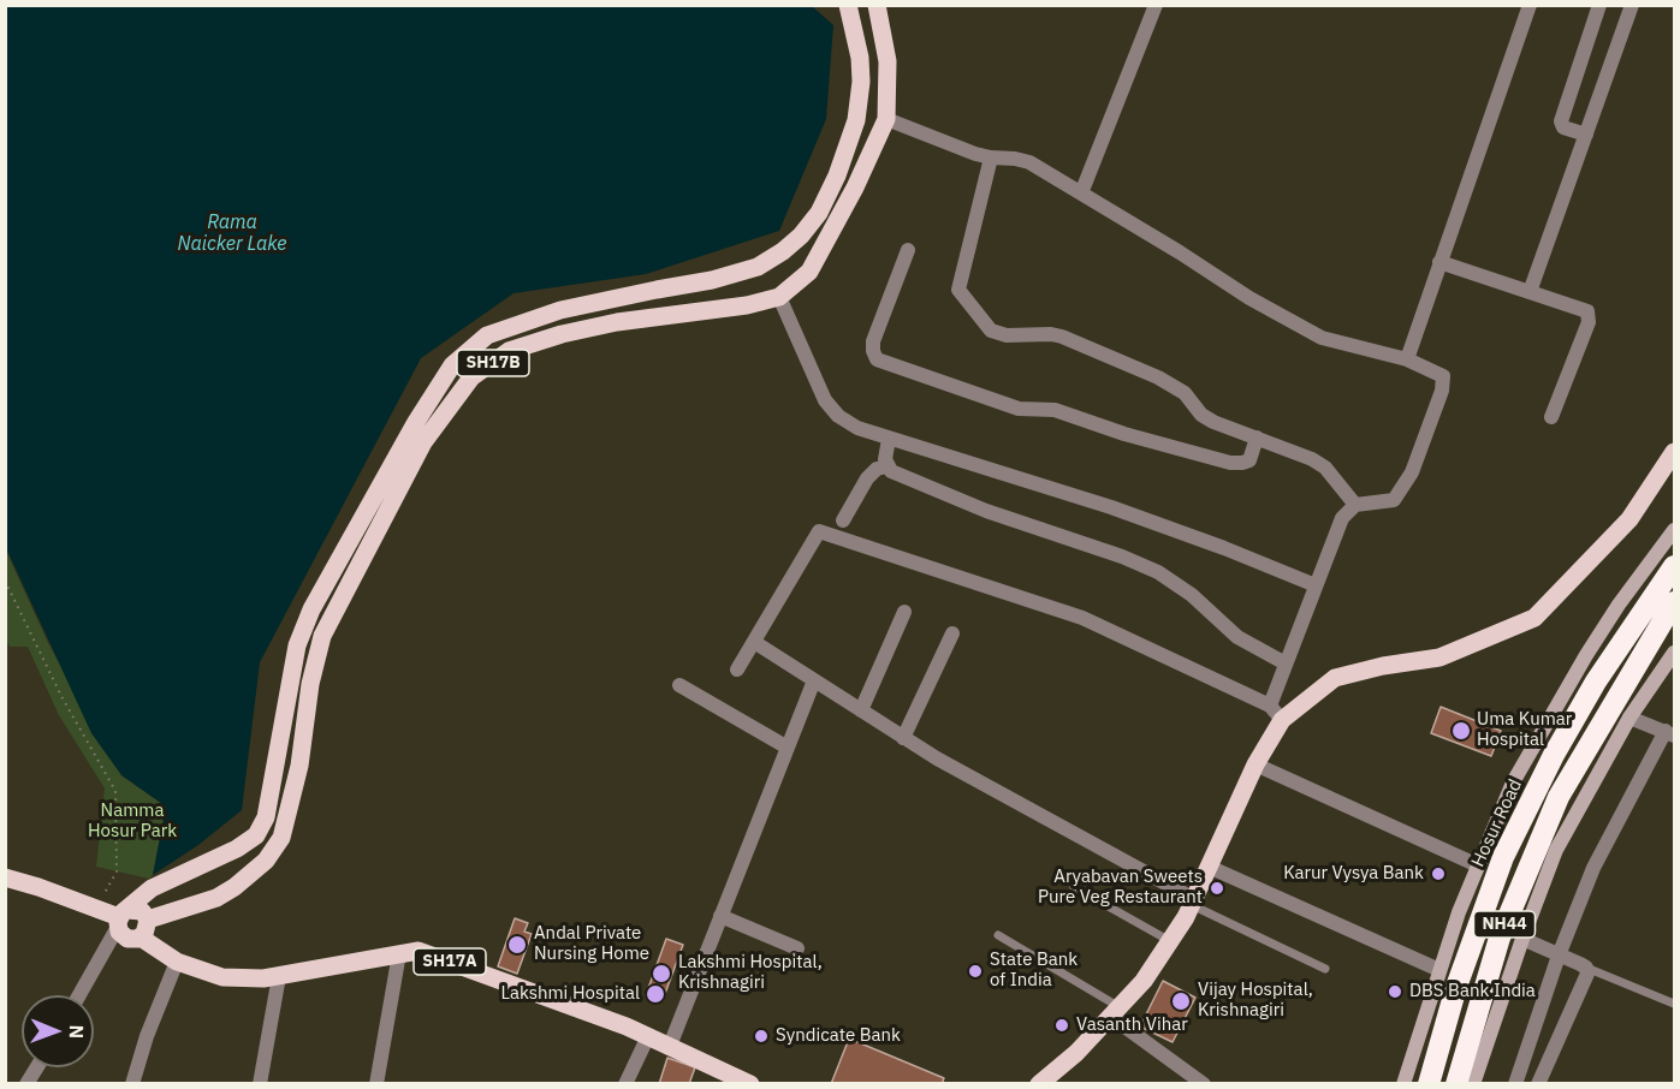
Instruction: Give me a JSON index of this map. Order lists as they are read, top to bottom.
{
  "streets": {
    "highway": ["Hosur Road", "NH44"],
    "main road": ["SH17B", "SH17A"]
  },
  "crossings": [
    ["SH17B", "SH17A"]
  ],
  "water": ["Rama Naicker Lake"],
  "parks": ["Namma Hosur Park"],
  "places": [
    "Uma Kumar Hospital",
    "Karur Vysya Bank",
    "Aryabavan Sweets Pure Veg Restaurant",
    "Andal Private Nursing Home",
    "State Bank of India",
    "Lakshmi Hospital, Krishnagiri",
    "DBS Bank India",
    "Lakshmi Hospital",
    "Vijay Hospital, Krishnagiri",
    "Vasanth Vihar",
    "Syndicate Bank"
  ],
  "north": "right"
}
